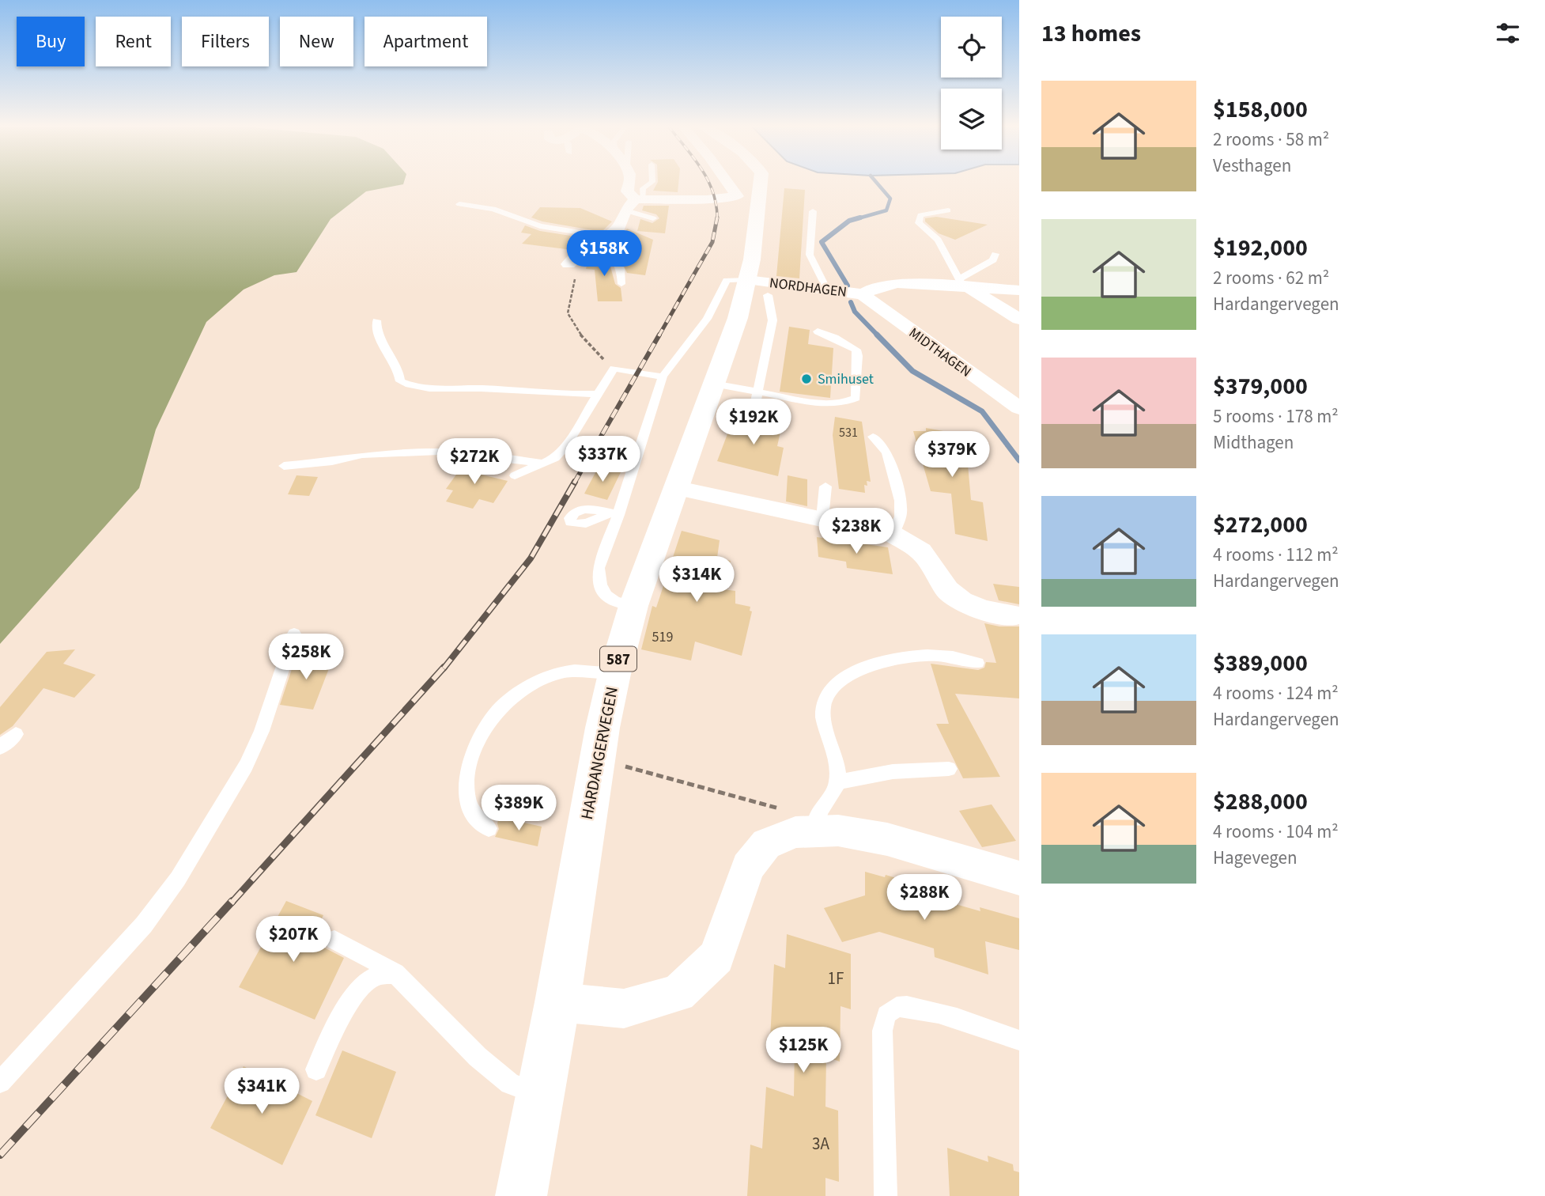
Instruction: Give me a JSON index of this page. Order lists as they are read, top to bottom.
{
  "streets": {
    "main road": ["587", "HARDANGERVEGEN"],
    "street": ["NORDHAGEN", "MIDTHAGEN"]
  },
  "crossings": [
    ["NORDHAGEN", "MIDTHAGEN"],
    ["NORDHAGEN", "HARDANGERVEGEN"]
  ],
  "places": ["Smihuset"],
  "house_numbers": [
    "531",
    "519",
    "1F",
    "3A"
  ],
  "page": {
    "heading": "13 homes",
    "chip": [
      "Buy",
      "Rent",
      "Filters",
      "New",
      "Apartment"
    ],
    "list": [
      {
        "name": "$158,000",
        "note": "2 rooms · 58 m² · Vesthagen"
      },
      {
        "name": "$192,000",
        "note": "2 rooms · 62 m² · Hardangervegen"
      },
      {
        "name": "$379,000",
        "note": "5 rooms · 178 m² · Midthagen"
      },
      {
        "name": "$272,000",
        "note": "4 rooms · 112 m² · Hardangervegen"
      },
      {
        "name": "$389,000",
        "note": "4 rooms · 124 m² · Hardangervegen"
      },
      {
        "name": "$288,000",
        "note": "4 rooms · 104 m² · Hagevegen"
      }
    ],
    "price": [
      "$158K",
      "$192K",
      "$379K",
      "$337K",
      "$272K",
      "$238K",
      "$314K",
      "$258K",
      "$389K",
      "$288K",
      "$207K",
      "$125K",
      "$341K"
    ]
  }
}
